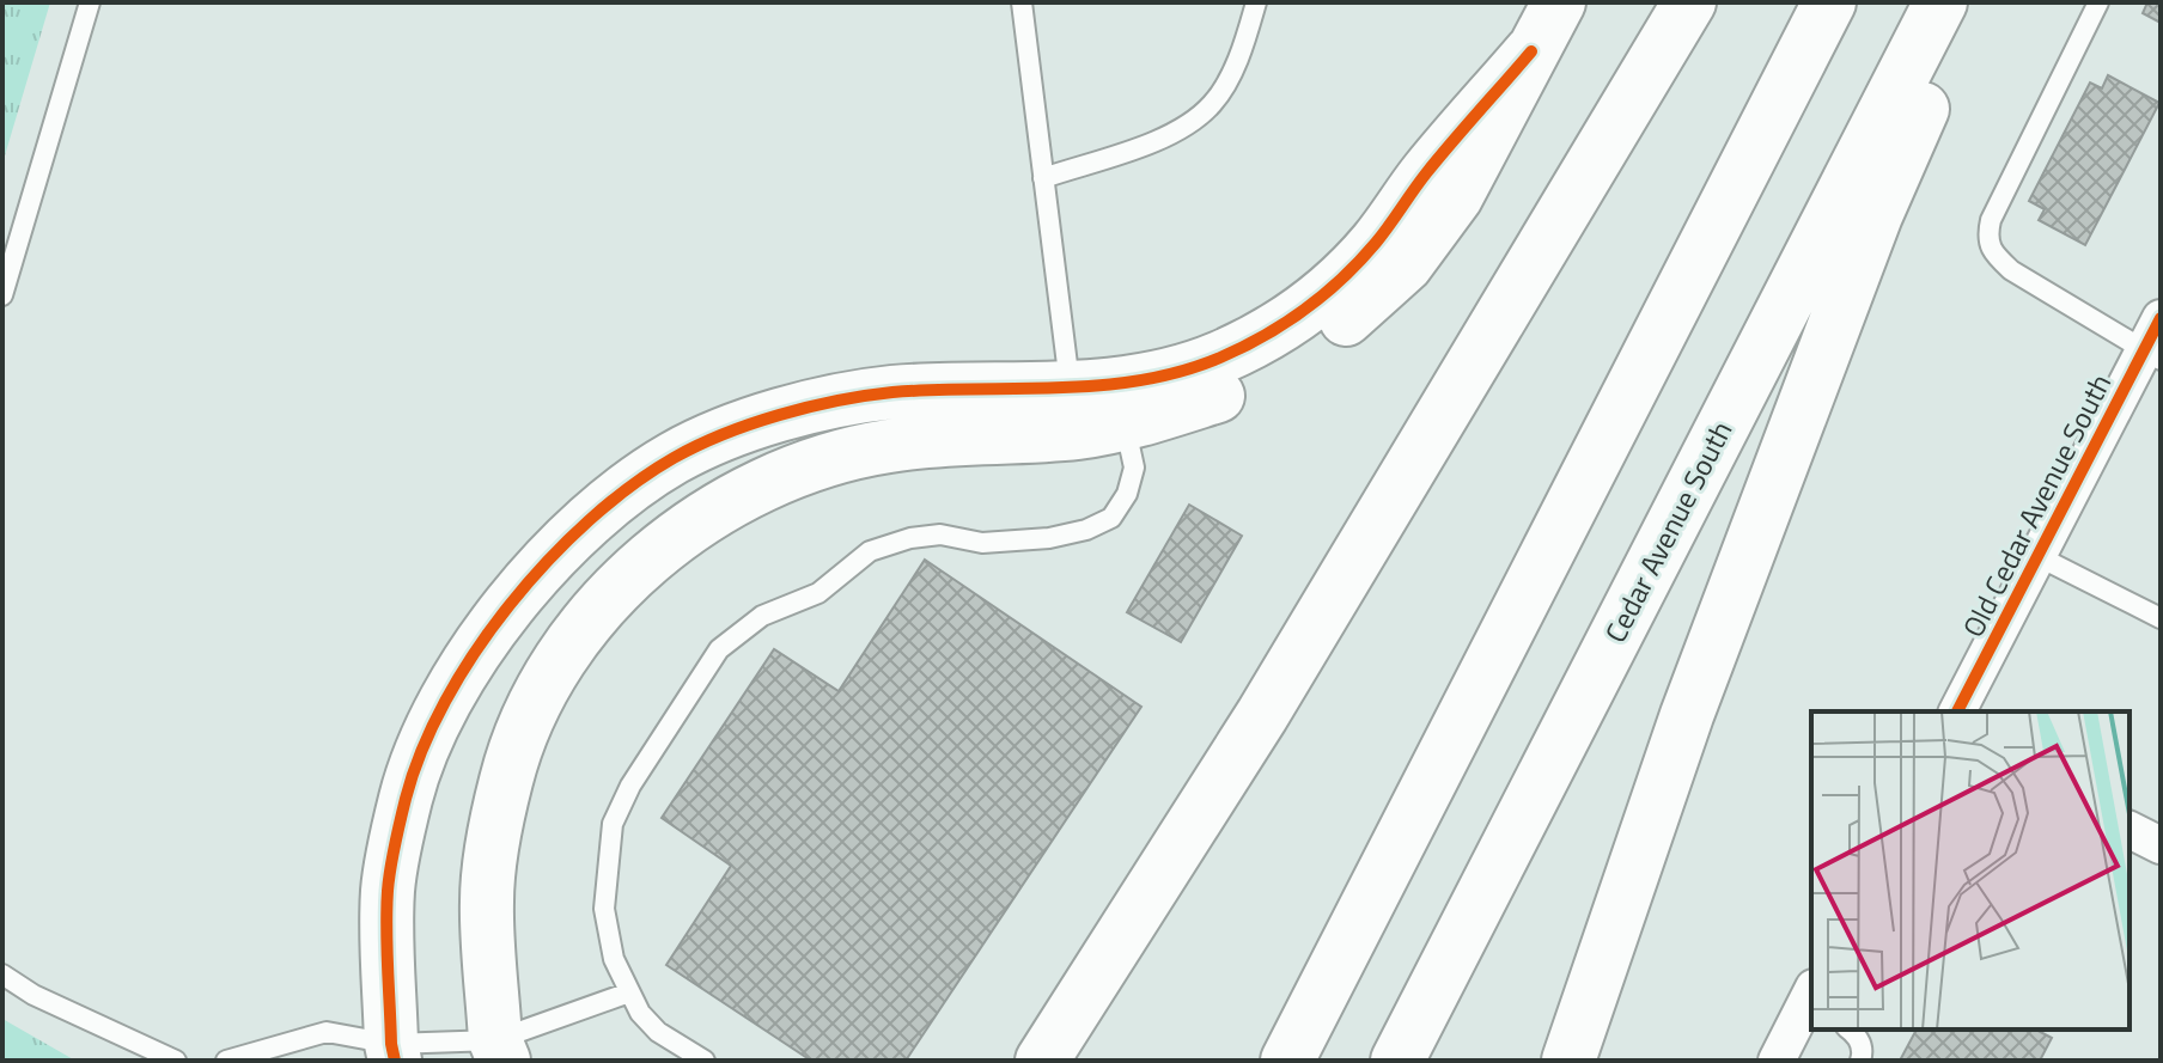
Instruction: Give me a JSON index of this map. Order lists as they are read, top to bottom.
{
  "streets": {
    "main road": ["Cedar Avenue South"],
    "street": ["Old Cedar Avenue South"]
  }
}
